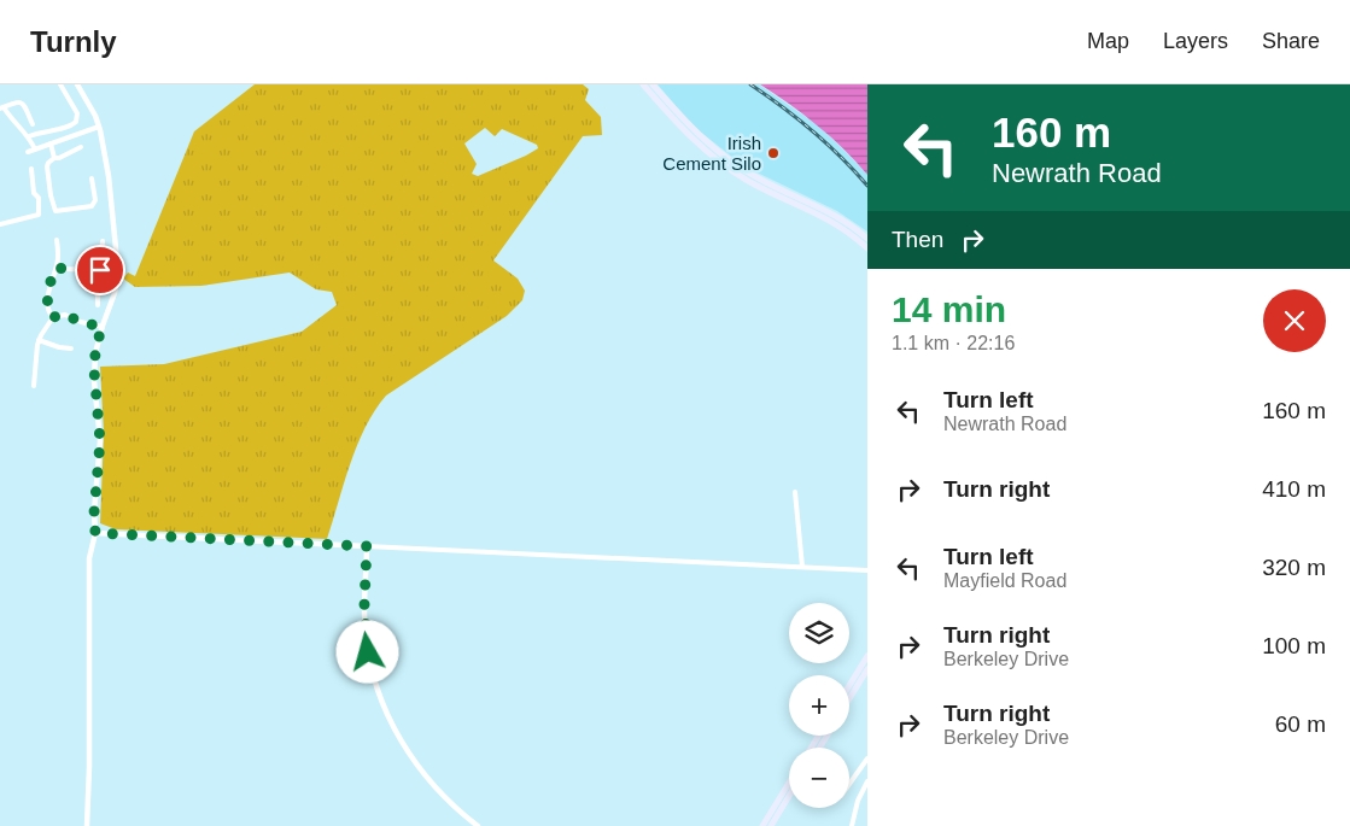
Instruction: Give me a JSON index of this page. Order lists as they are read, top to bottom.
{
  "places": ["Irish Cement Silo"],
  "page": {
    "header": "Turnly",
    "nav": ["Map", "Layers", "Share"],
    "turn": ["160 m", "Newrath Road"],
    "then": "Then",
    "heading": ["14 min", "1.1 km · 22:16"],
    "list": [
      {
        "name": "Turn left",
        "note": "Newrath Road",
        "value": "160 m"
      },
      {
        "name": "Turn right",
        "value": "410 m"
      },
      {
        "name": "Turn left",
        "note": "Mayfield Road",
        "value": "320 m"
      },
      {
        "name": "Turn right",
        "note": "Berkeley Drive",
        "value": "100 m"
      },
      {
        "name": "Turn right",
        "note": "Berkeley Drive",
        "value": "60 m"
      }
    ],
    "map_buttons": ["+", "−"]
  }
}
